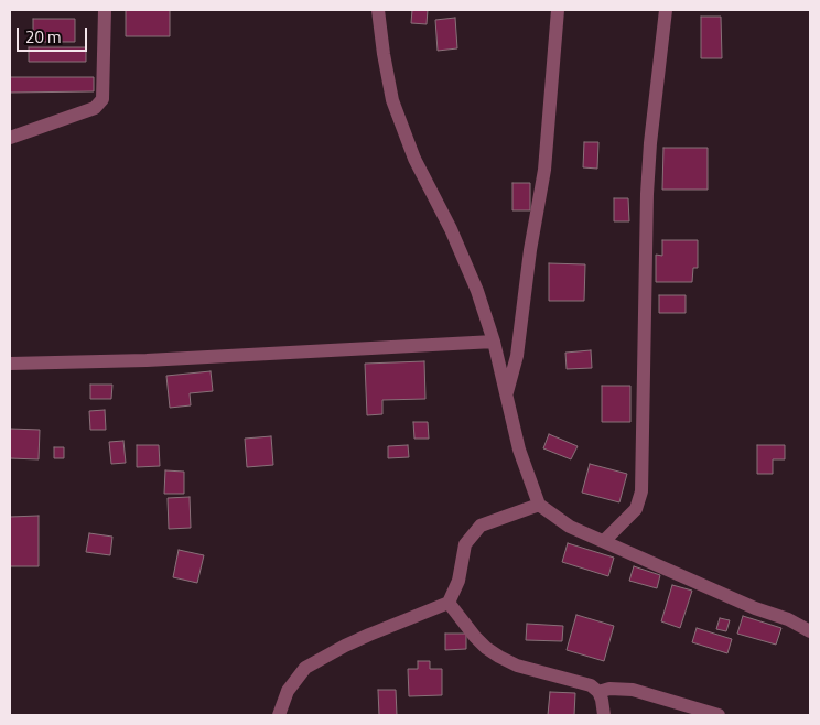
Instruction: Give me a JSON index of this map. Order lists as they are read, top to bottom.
{
  "scale_bar": "20 m"
}
